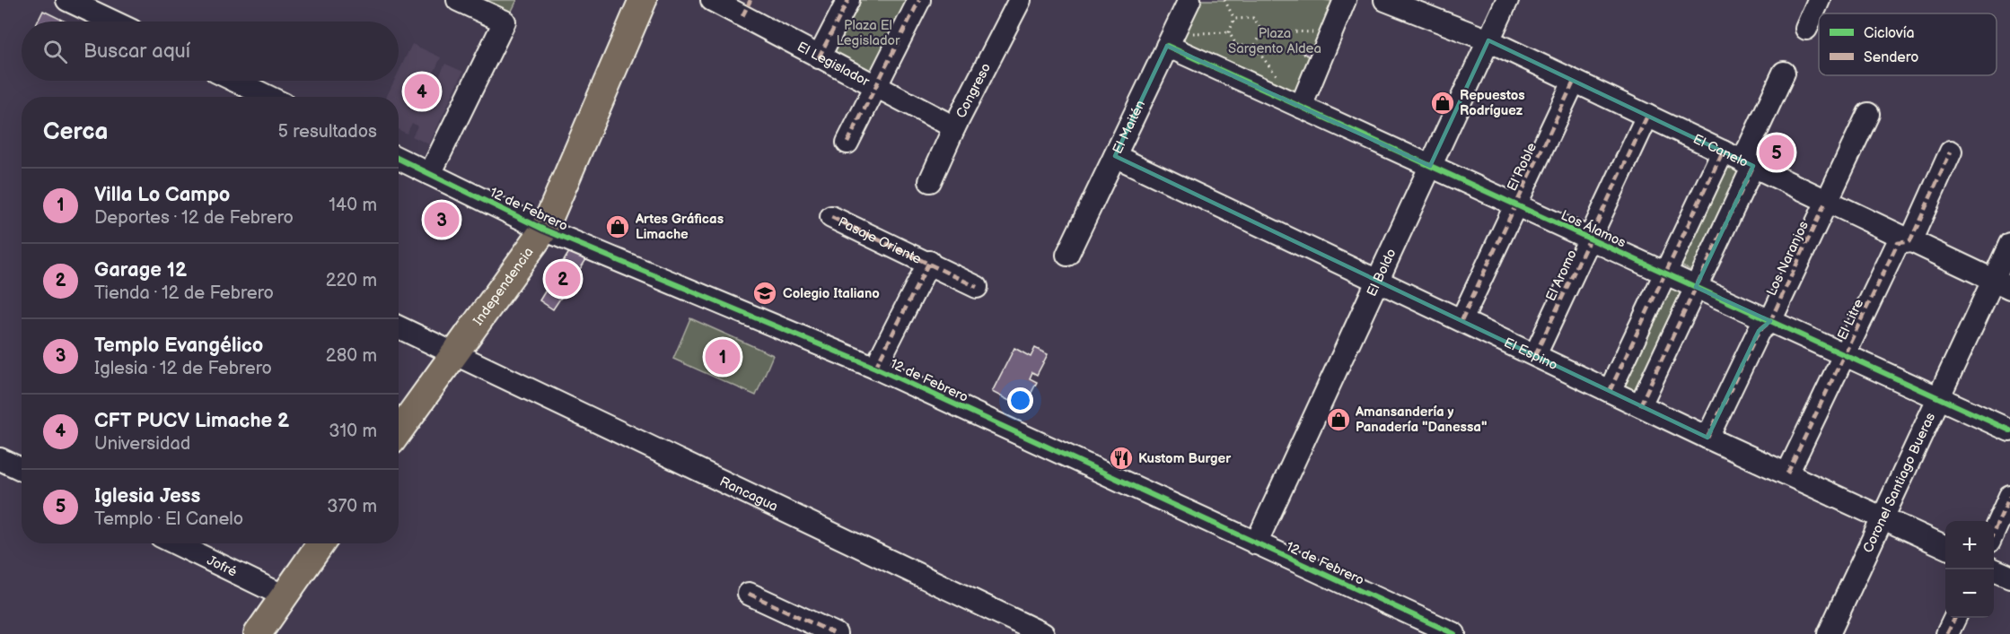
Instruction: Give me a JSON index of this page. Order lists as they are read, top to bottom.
{
  "streets": {
    "main road": ["Independencia"],
    "street": [
      "El Legislador",
      "Congreso",
      "El Maitén",
      "El Canelo",
      "El Roble",
      "12 de Febrero",
      "Los Álamos",
      "Pasaje Oriente",
      "Los Naranjos",
      "El Boldo",
      "El Aromo",
      "El Litre",
      "El Espino",
      "Coronel Santiago Bueras",
      "Rancagua",
      "Jofré"
    ]
  },
  "crossings": [
    ["El Legislador", "Congreso"],
    ["El Maitén", "Los Álamos"],
    ["El Maitén", "El Espino"],
    ["El Canelo", "El Roble"],
    ["El Canelo", "Los Naranjos"],
    ["El Canelo", "El Boldo"],
    ["El Canelo", "El Aromo"],
    ["El Canelo", "El Litre"],
    ["El Canelo", "Coronel Santiago Bueras"],
    ["El Roble", "Los Álamos"],
    ["El Roble", "El Espino"],
    ["12 de Febrero", "Pasaje Oriente"],
    ["12 de Febrero", "El Boldo"],
    ["12 de Febrero", "Independencia"],
    ["Los Álamos", "Los Naranjos"],
    ["Los Álamos", "El Boldo"],
    ["Los Álamos", "El Aromo"],
    ["Los Álamos", "El Litre"],
    ["Los Álamos", "Coronel Santiago Bueras"],
    ["Los Naranjos", "El Espino"],
    ["El Boldo", "El Espino"],
    ["El Aromo", "El Espino"],
    ["Independencia", "Rancagua"],
    ["El Litre", "El Espino"],
    ["El Espino", "Coronel Santiago Bueras"]
  ],
  "parks": ["Plaza El Legislador", "Plaza Sargento Aldea"],
  "places": {
    "shop": ["Repuestos Rodríguez", "Artes Gráficas Limache", "Amansandería y Panadería \"Danessa\""],
    "school or university": ["Colegio Italiano"],
    "restaurant": ["Kustom Burger"]
  },
  "legend": ["Ciclovía", "Sendero"],
  "page": {
    "search": "Buscar aquí",
    "pins": [
      "4",
      "5",
      "3",
      "2",
      "1"
    ],
    "heading": ["Cerca", "5 resultados"],
    "list": [
      {
        "mark": "1",
        "name": "Villa Lo Campo",
        "note": "Deportes · 12 de Febrero",
        "value": "140 m"
      },
      {
        "mark": "2",
        "name": "Garage 12",
        "note": "Tienda · 12 de Febrero",
        "value": "220 m"
      },
      {
        "mark": "3",
        "name": "Templo Evangélico",
        "note": "Iglesia · 12 de Febrero",
        "value": "280 m"
      },
      {
        "mark": "4",
        "name": "CFT PUCV Limache 2",
        "note": "Universidad",
        "value": "310 m"
      },
      {
        "mark": "5",
        "name": "Iglesia Jess",
        "note": "Templo · El Canelo",
        "value": "370 m"
      }
    ],
    "map_buttons": ["+", "−"]
  }
}
